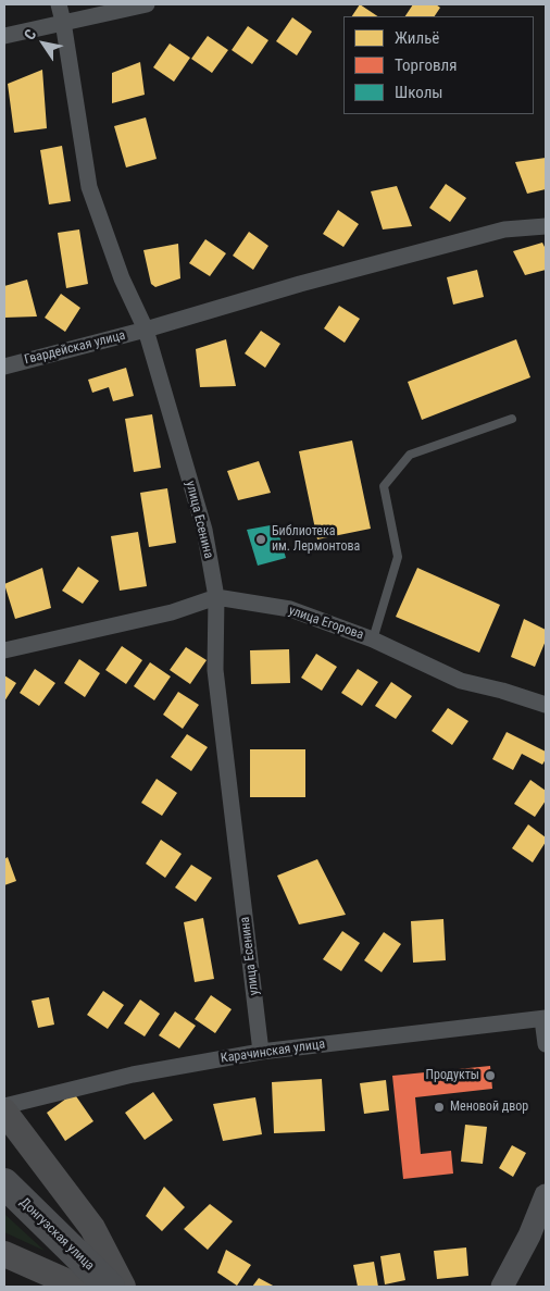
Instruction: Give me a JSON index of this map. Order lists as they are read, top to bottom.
{
  "streets": {
    "highway": ["Донгузская улица"],
    "street": [
      "Гвардейская улица",
      "улица Есенина",
      "улица Егорова",
      "Карачинская улица"
    ]
  },
  "crossings": [
    ["Гвардейская улица", "улица Есенина"],
    ["улица Есенина", "улица Егорова"],
    ["улица Есенина", "Карачинская улица"]
  ],
  "places": ["Библиотека им. Лермонтова", "Продукты", "Меновой двор"],
  "legend": ["Жильё", "Торговля", "Школы"],
  "north": "top left"
}
